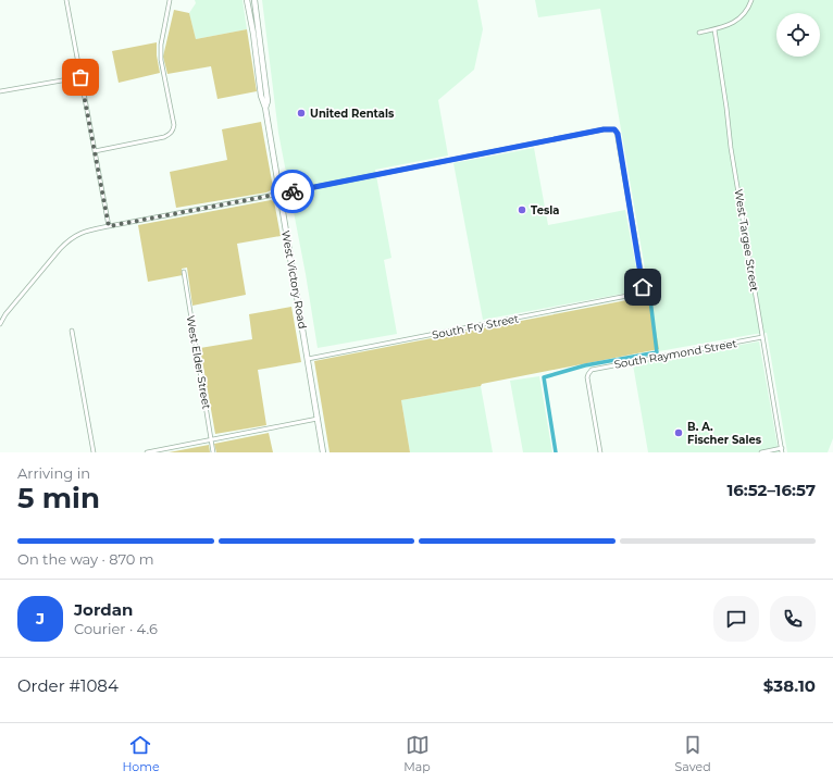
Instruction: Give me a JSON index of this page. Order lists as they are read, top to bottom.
{
  "streets": {
    "main road": ["West Victory Road"],
    "street": [
      "West Targee Street",
      "South Fry Street",
      "South Raymond Street",
      "West Elder Street"
    ]
  },
  "crossings": [
    ["West Targee Street", "South Raymond Street"],
    ["West Victory Road", "South Fry Street"]
  ],
  "places": ["United Rentals", "Tesla", "B. A. Fischer Sales"],
  "page": {
    "heading": ["5 min", "Arriving in", "16:52–16:57"],
    "panel": [
      "Jordan",
      "Courier · 4.6",
      "Order #1084",
      "$38.10"
    ],
    "bar": "On the way · 870 m",
    "round": "J",
    "tabs": ["Home", "Map", "Saved"]
  }
}
